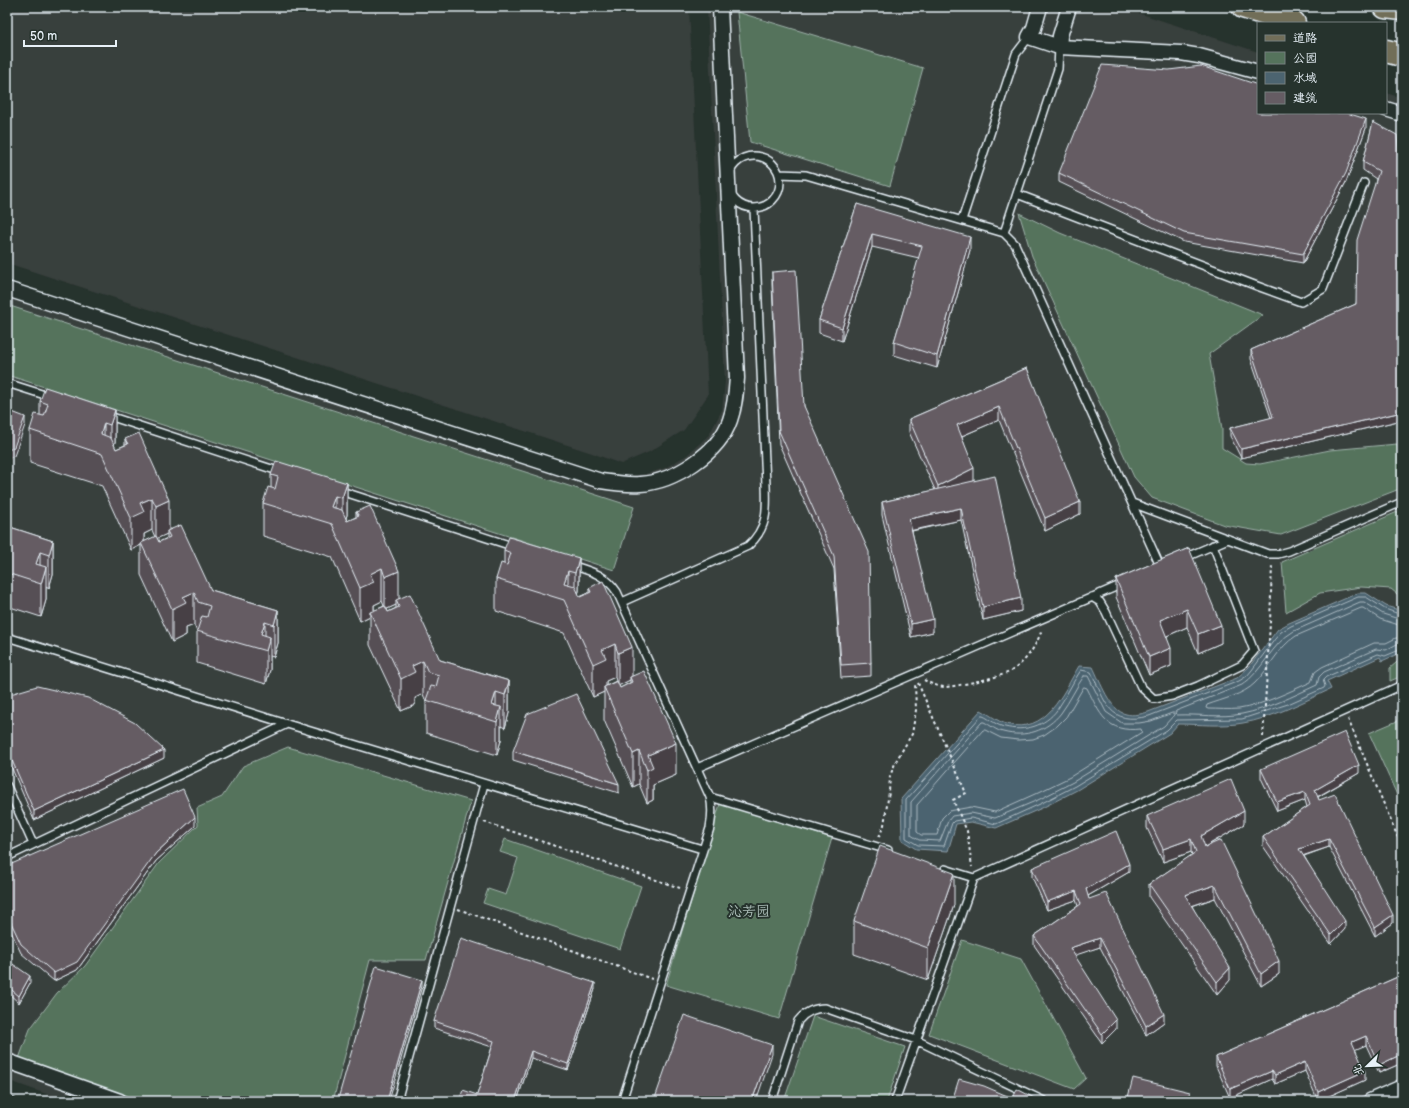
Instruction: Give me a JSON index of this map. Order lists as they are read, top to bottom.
{
  "parks": ["沁芳园"],
  "legend": [
    "道路",
    "公园",
    "水域",
    "建筑"
  ],
  "scale_bar": "50 m",
  "north": "bottom left"
}
